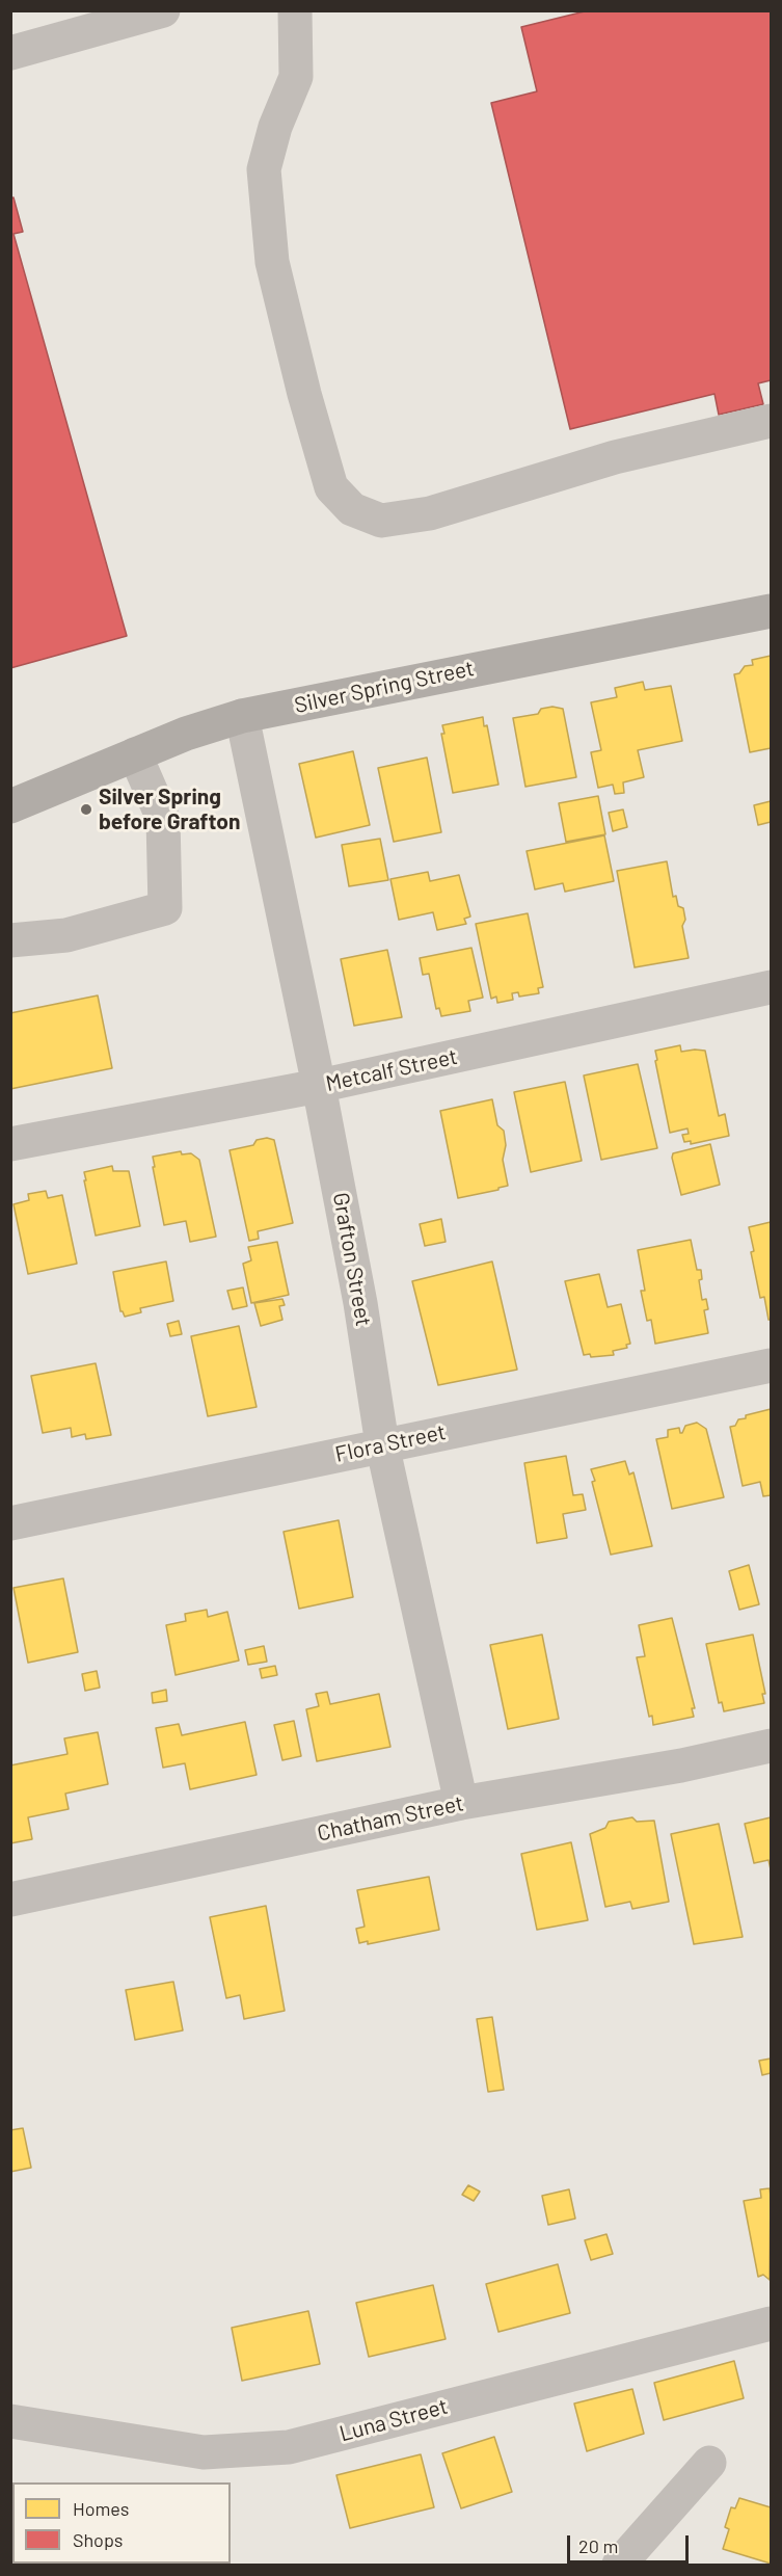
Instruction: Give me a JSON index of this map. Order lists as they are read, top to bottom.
{
  "streets": {
    "main road": ["Silver Spring Street"],
    "street": [
      "Metcalf Street",
      "Grafton Street",
      "Flora Street",
      "Chatham Street",
      "Luna Street"
    ]
  },
  "crossings": [
    ["Silver Spring Street", "Grafton Street"],
    ["Metcalf Street", "Grafton Street"],
    ["Grafton Street", "Flora Street"],
    ["Grafton Street", "Chatham Street"]
  ],
  "places": ["Silver Spring before Grafton"],
  "legend": ["Homes", "Shops"],
  "scale_bar": "20 m"
}
